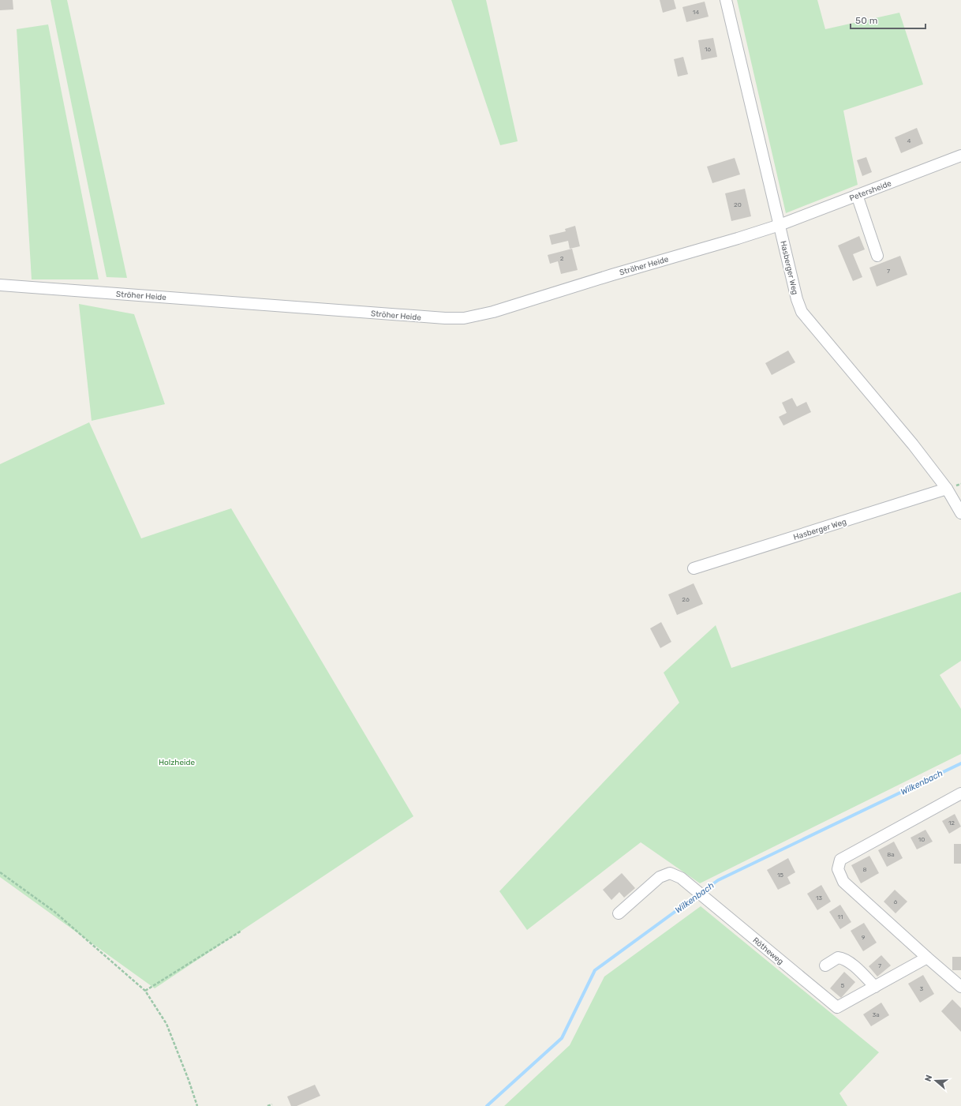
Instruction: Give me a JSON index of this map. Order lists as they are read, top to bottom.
{
  "streets": {
    "street": [
      "Petersheide",
      "Ströher Heide",
      "Hasberger Weg",
      "Rötheweg"
    ]
  },
  "crossings": [
    ["Petersheide", "Ströher Heide"],
    ["Petersheide", "Hasberger Weg"],
    ["Ströher Heide", "Hasberger Weg"]
  ],
  "water": ["Wilkenbach"],
  "parks": ["Holzheide"],
  "house_numbers": [
    "14",
    "16",
    "4",
    "20",
    "2",
    "7",
    "26",
    "12",
    "10",
    "8a",
    "8",
    "15",
    "13",
    "6",
    "11",
    "9",
    "7",
    "5",
    "3",
    "3a"
  ],
  "scale_bar": "50 m",
  "north": "left"
}
